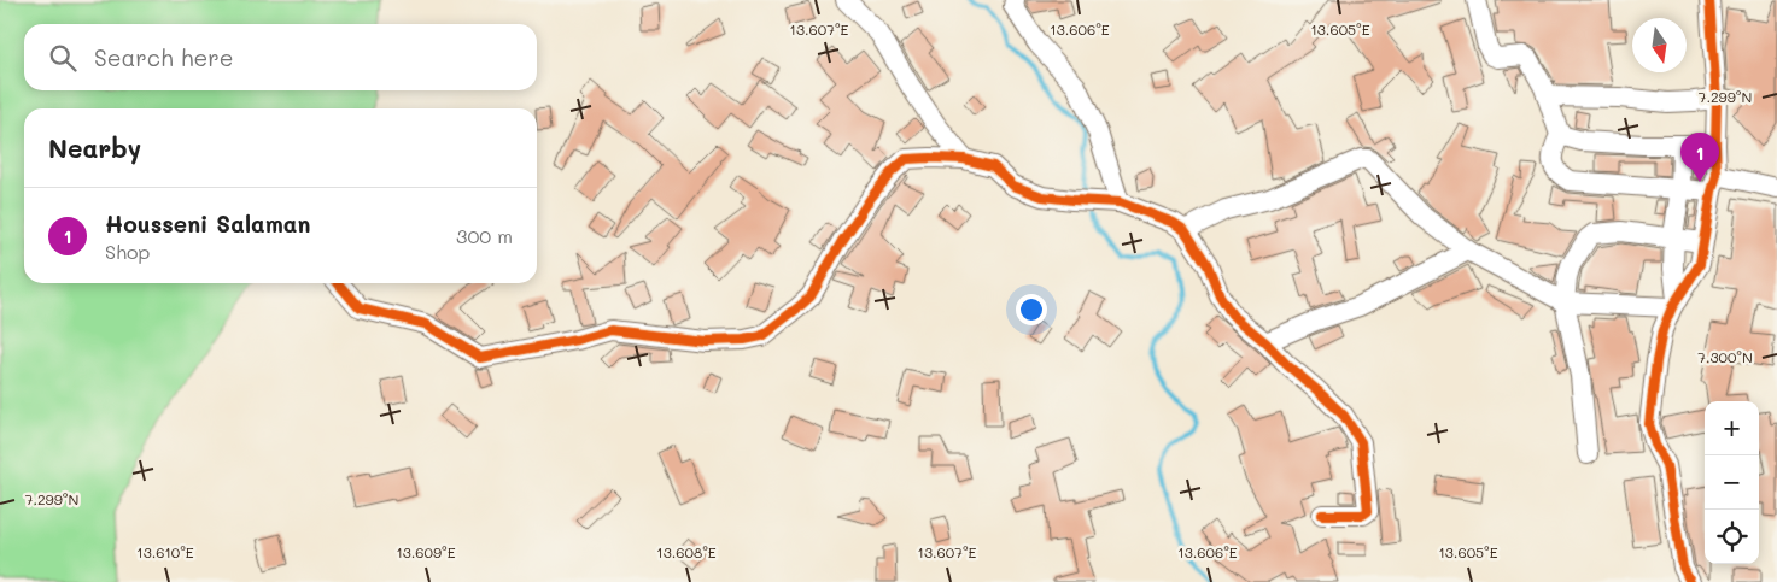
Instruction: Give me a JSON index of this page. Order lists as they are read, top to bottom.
{
  "north": "bottom",
  "page": {
    "search": "Search here",
    "heading": "Nearby",
    "pins": "1",
    "list": [
      {
        "mark": "1",
        "name": "Housseni Salaman",
        "note": "Shop",
        "value": "300 m"
      }
    ],
    "map_buttons": ["+", "−"]
  },
  "coordinates": [
    "13.607°E",
    "13.606°E",
    "13.605°E",
    "7.299°N",
    "7.300°N",
    "13.610°E",
    "13.609°E",
    "13.608°E"
  ]
}
